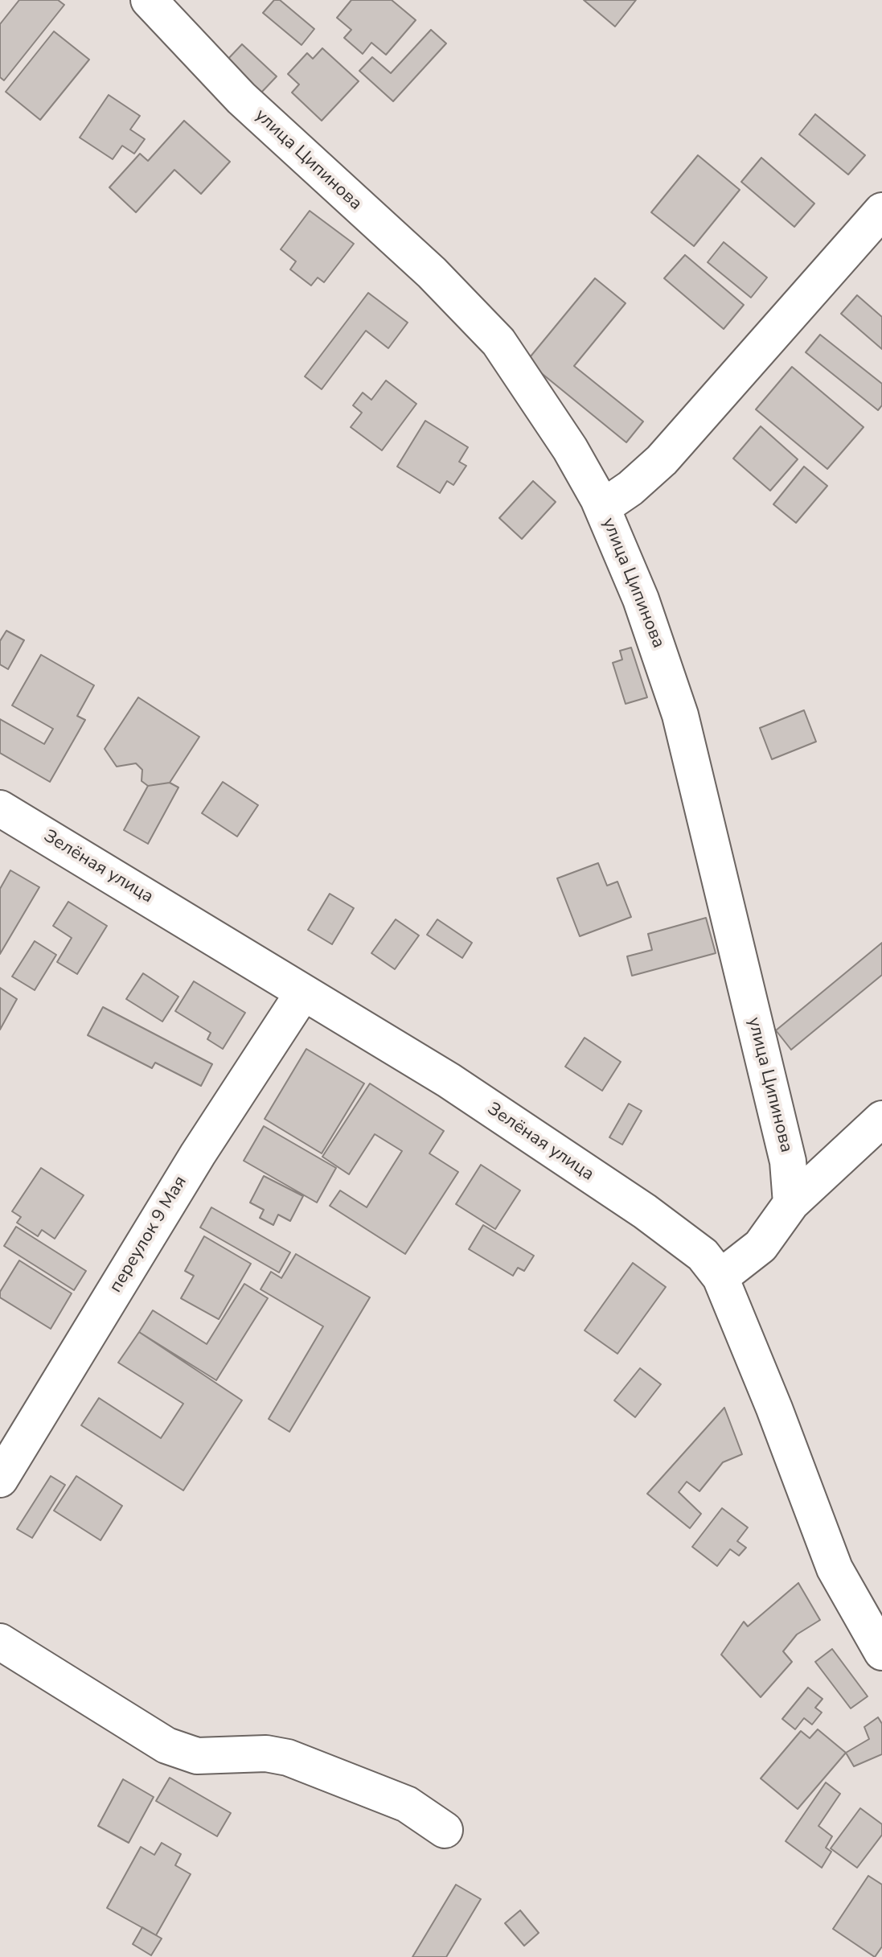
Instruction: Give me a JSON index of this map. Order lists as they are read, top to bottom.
{
  "streets": {
    "street": ["улица Ципинова", "Зелёная улица", "переулок 9 Мая"]
  },
  "crossings": [
    ["Зелёная улица", "переулок 9 Мая"]
  ]
}
